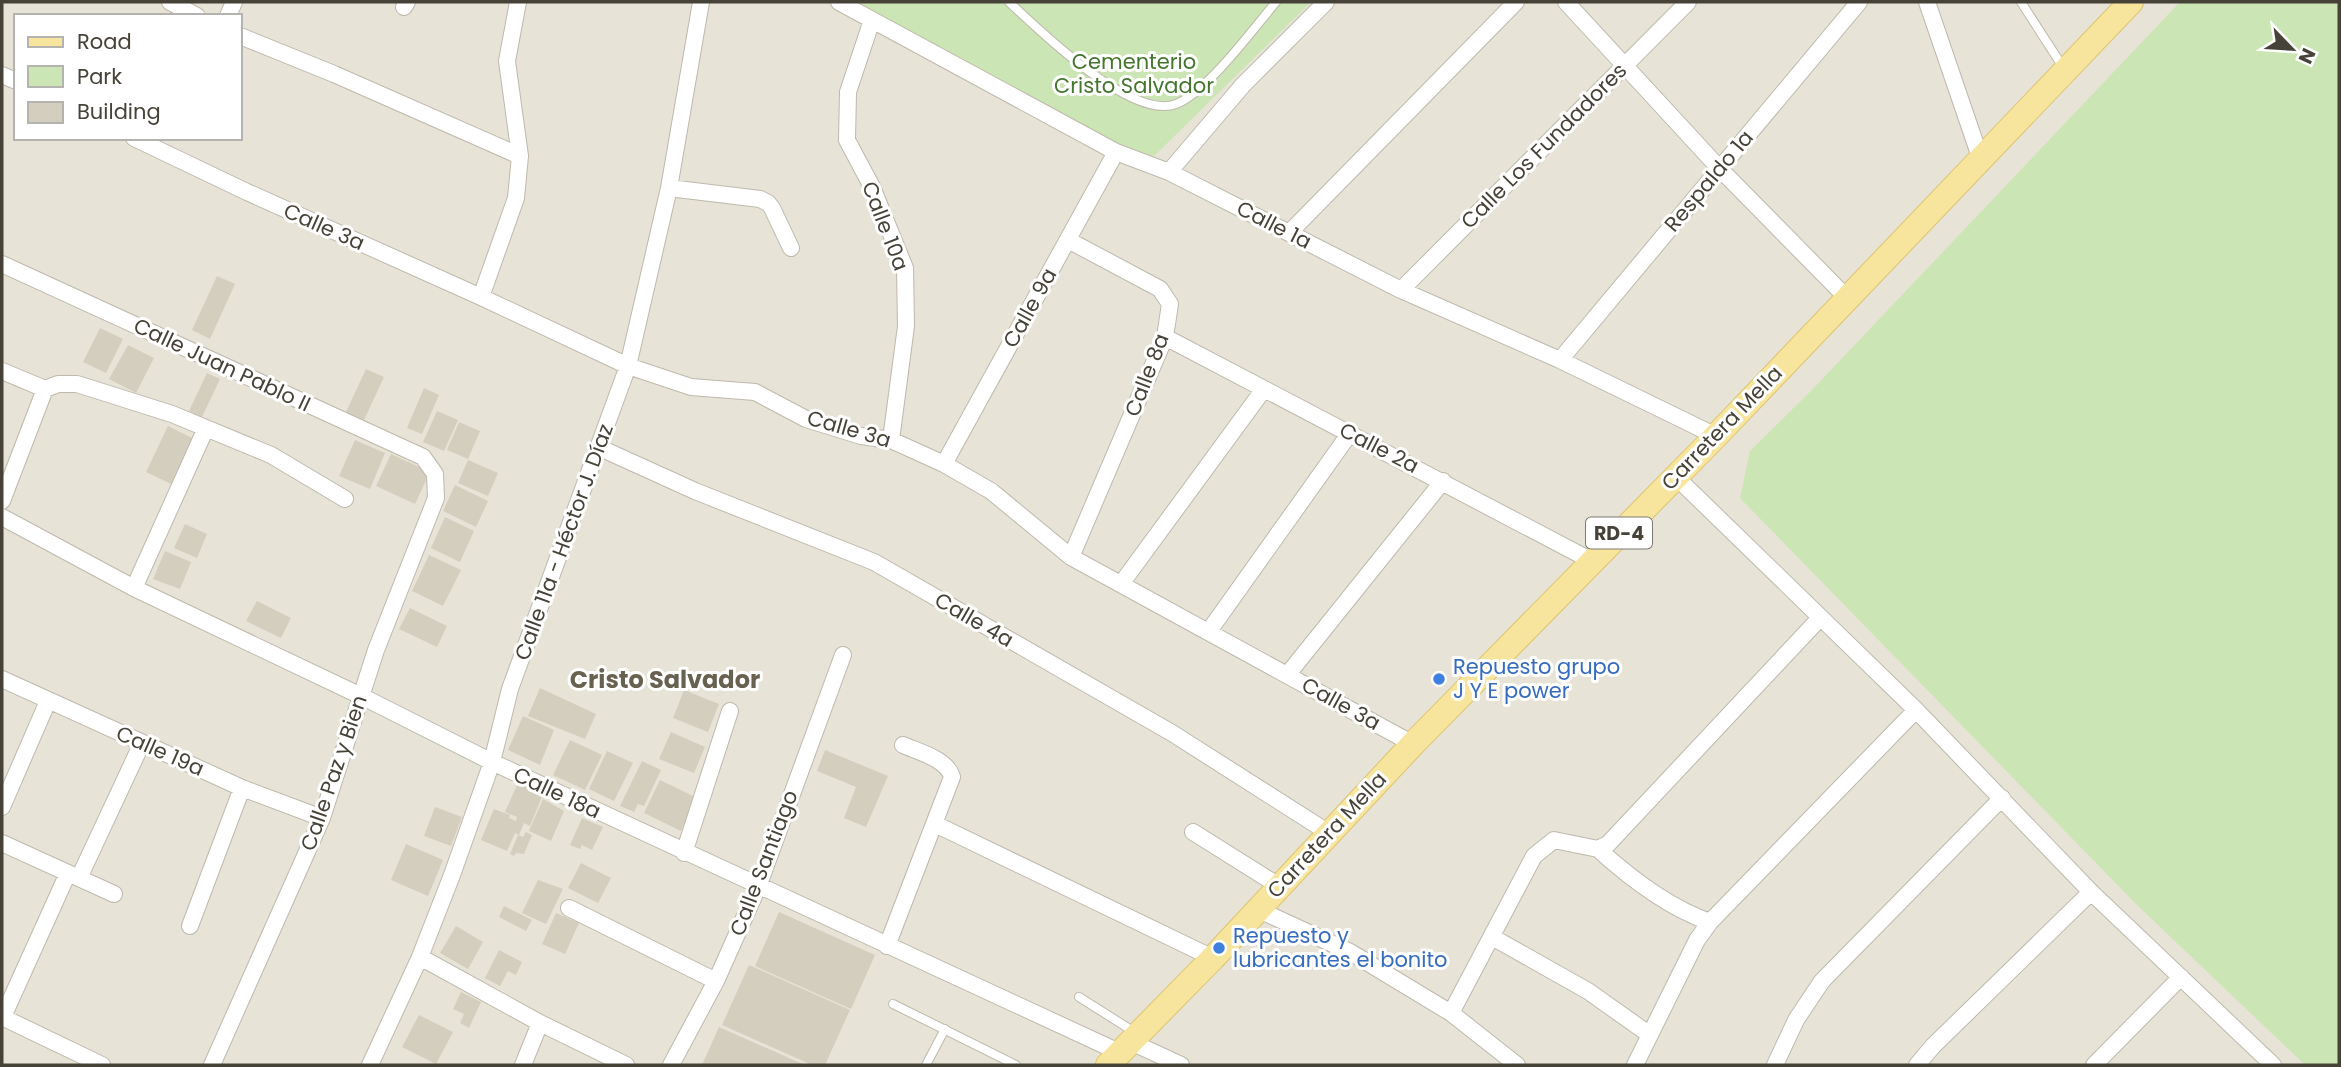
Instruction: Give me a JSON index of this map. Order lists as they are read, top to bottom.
{
  "streets": {
    "main road": ["Carretera Mella", "RD-4"],
    "street": [
      "Calle Los Fundadores",
      "Respaldo 1a",
      "Calle 1a",
      "Calle 10a",
      "Calle 3a",
      "Calle 9a",
      "Calle Juan Pablo II",
      "Calle 8a",
      "Calle 2a",
      "Calle 11a - Héctor J. Díaz",
      "Calle 4a",
      "Calle 19a",
      "Calle Paz y Bien",
      "Calle 18a",
      "Calle Santiago"
    ]
  },
  "crossings": [
    ["Calle Los Fundadores", "Calle 1a"],
    ["Respaldo 1a", "Calle 1a"],
    ["Calle 1a", "Calle 10a"],
    ["Calle 1a", "Calle 9a"],
    ["Calle 1a", "Carretera Mella"],
    ["Calle 10a", "Calle 3a"],
    ["Calle 3a", "Calle 9a"],
    ["Calle 3a", "Calle 8a"],
    ["Calle 3a", "Carretera Mella"],
    ["Calle 3a", "Calle 11a - Héctor J. Díaz"],
    ["Calle 9a", "Calle 8a"],
    ["Calle Juan Pablo II", "Calle Paz y Bien"],
    ["Calle 8a", "Calle 2a"],
    ["Carretera Mella", "Calle 2a"],
    ["Carretera Mella", "Calle 4a"],
    ["Carretera Mella", "Calle 18a"],
    ["Calle 11a - Héctor J. Díaz", "Calle 4a"],
    ["Calle 11a - Héctor J. Díaz", "Calle 18a"],
    ["Calle 19a", "Calle Paz y Bien"],
    ["Calle Paz y Bien", "Calle 18a"],
    ["Calle 18a", "Calle Santiago"]
  ],
  "districts": ["Cristo Salvador"],
  "parks": ["Cementerio Cristo Salvador"],
  "places": ["Repuesto grupo J Y E power", "Repuesto y lubricantes el bonito"],
  "legend": ["Road", "Park", "Building"],
  "north": "bottom right"
}
